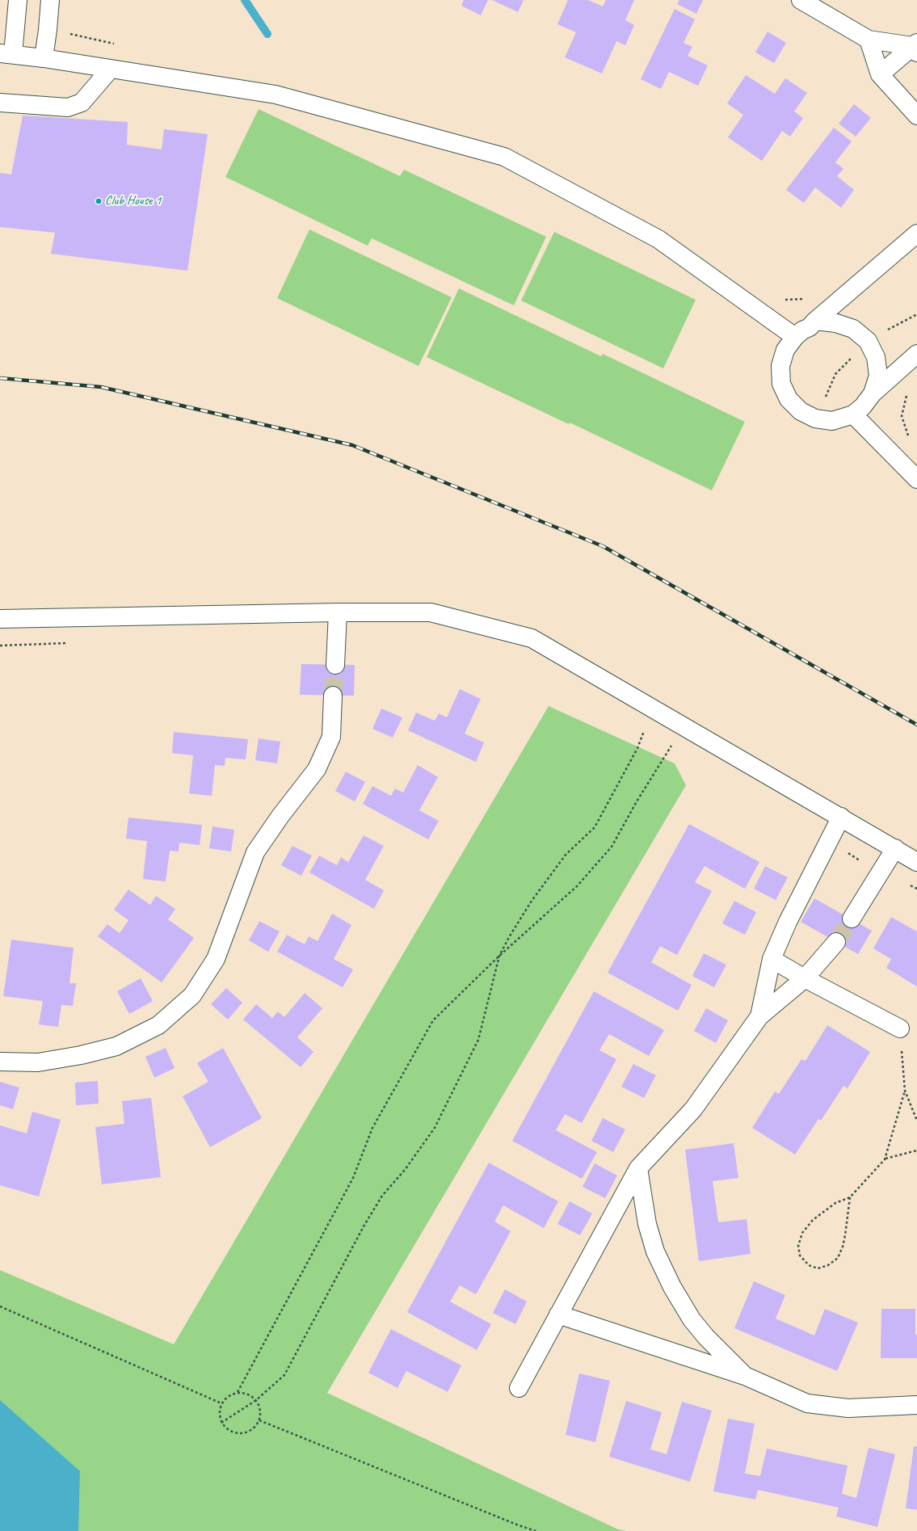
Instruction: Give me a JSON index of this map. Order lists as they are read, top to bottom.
{
  "places": ["Club House 1"]
}
